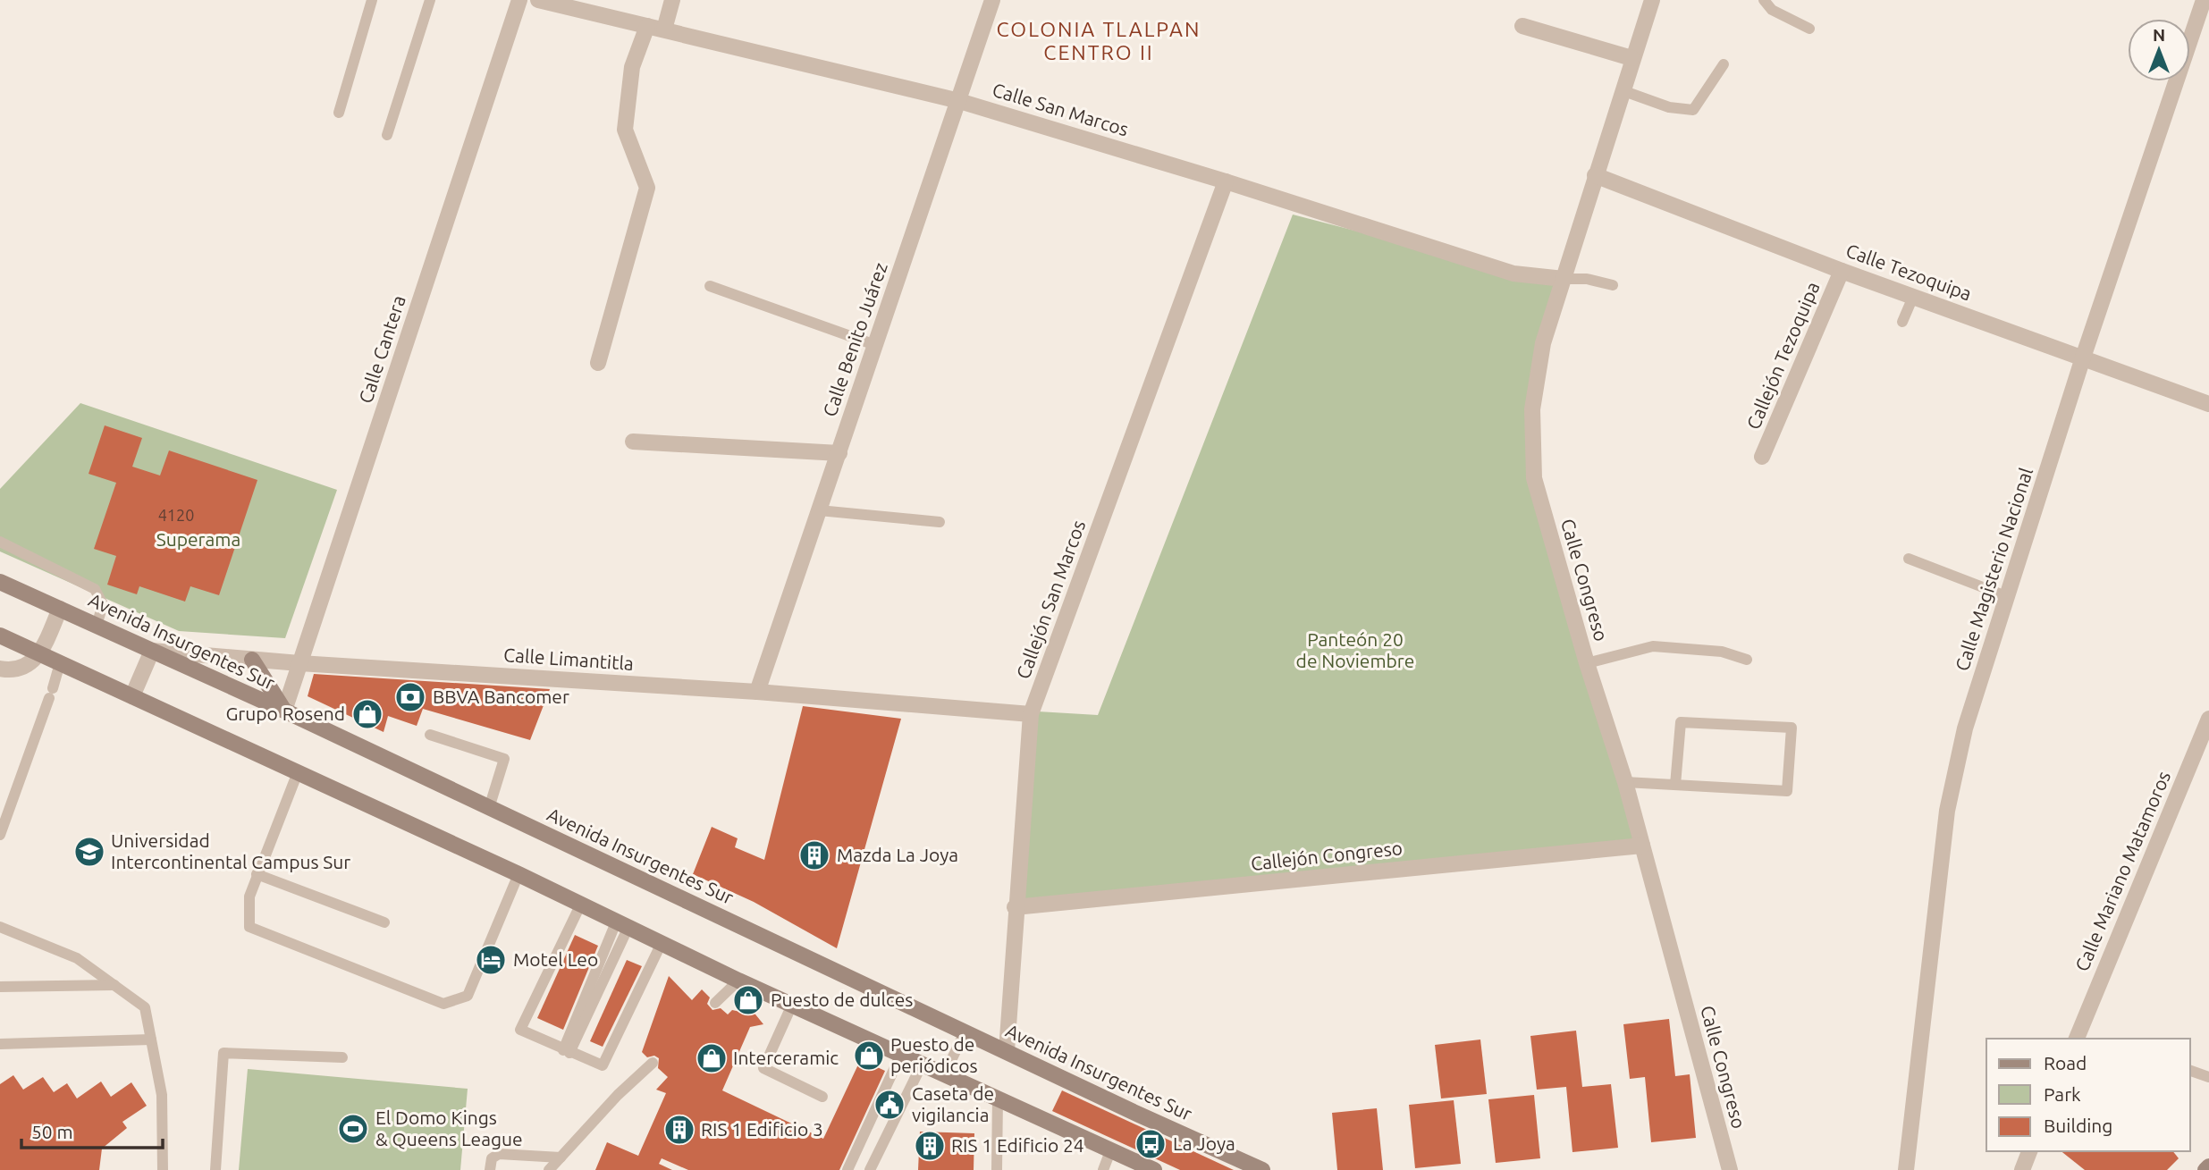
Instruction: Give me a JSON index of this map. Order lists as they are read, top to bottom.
{
  "streets": {
    "main road": ["Avenida Insurgentes Sur"],
    "street": [
      "Calle San Marcos",
      "Calle Tezoquipa",
      "Calle Benito Juárez",
      "Calle Cantera",
      "Callejón Tezoquipa",
      "Calle Magisterio Nacional",
      "Calle Congreso",
      "Callejón San Marcos",
      "Calle Limantitla",
      "Callejón Congreso",
      "Calle Mariano Matamoros"
    ]
  },
  "crossings": [
    ["Calle San Marcos", "Calle Benito Juárez"],
    ["Calle San Marcos", "Calle Congreso"],
    ["Calle San Marcos", "Callejón San Marcos"],
    ["Calle Tezoquipa", "Callejón Tezoquipa"],
    ["Calle Tezoquipa", "Calle Magisterio Nacional"],
    ["Calle Tezoquipa", "Calle Congreso"],
    ["Calle Benito Juárez", "Calle Limantitla"],
    ["Calle Cantera", "Avenida Insurgentes Sur"],
    ["Calle Cantera", "Calle Limantitla"],
    ["Calle Congreso", "Callejón Congreso"],
    ["Callejón San Marcos", "Avenida Insurgentes Sur"],
    ["Callejón San Marcos", "Calle Limantitla"],
    ["Callejón San Marcos", "Callejón Congreso"],
    ["Avenida Insurgentes Sur", "Calle Limantitla"]
  ],
  "districts": ["COLONIA TLALPAN CENTRO II"],
  "parks": ["Superama", "Panteón 20 de Noviembre"],
  "places": {
    "bank": ["BBVA Bancomer"],
    "shop": [
      "Grupo Rosend",
      "Puesto de dulces",
      "Puesto de periódicos",
      "Interceramic"
    ],
    "school or university": ["Universidad Intercontinental Campus Sur"],
    "building": ["Mazda La Joya", "RIS 1 Edificio 3", "RIS 1 Edificio 24"],
    "hotel": ["Motel Leo"],
    "public building": ["Caseta de vigilancia"],
    "sports": ["El Domo Kings & Queens League"],
    "bus stop": ["La Joya"]
  },
  "house_numbers": ["4120"],
  "legend": ["Road", "Park", "Building"],
  "scale_bar": "50 m",
  "north": "top"
}
